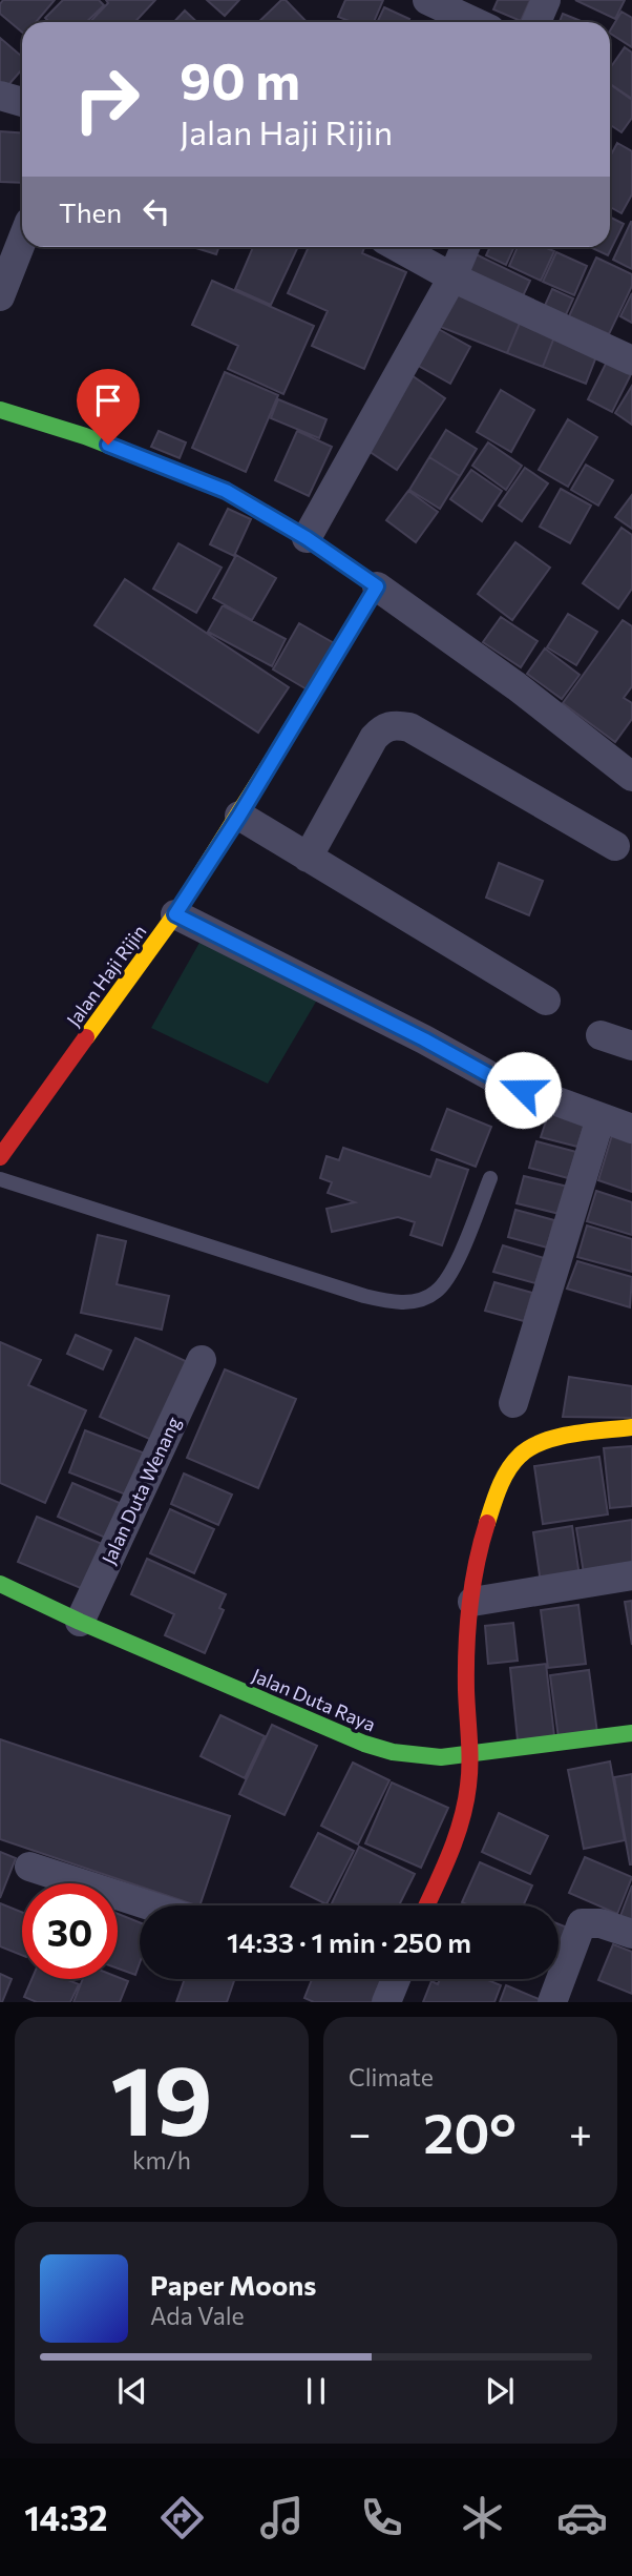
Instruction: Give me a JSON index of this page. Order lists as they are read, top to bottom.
{
  "streets": {
    "street": ["Jalan Haji Rijin", "Jalan Duta Wenang", "Jalan Duta Raya"]
  },
  "crossings": [
    ["Jalan Duta Wenang", "Jalan Duta Raya"]
  ],
  "page": {
    "turn": ["90 m", "Jalan Haji Rijin"],
    "then": "Then",
    "limit": "30",
    "trip": "14:33 · 1 min · 250 m",
    "tile": [
      ["19", "km/h"],
      "Climate"
    ],
    "heat": ["−", "20°", "+"],
    "song": ["Paper Moons", "Ada Vale"],
    "tabs": "14:32"
  }
}
